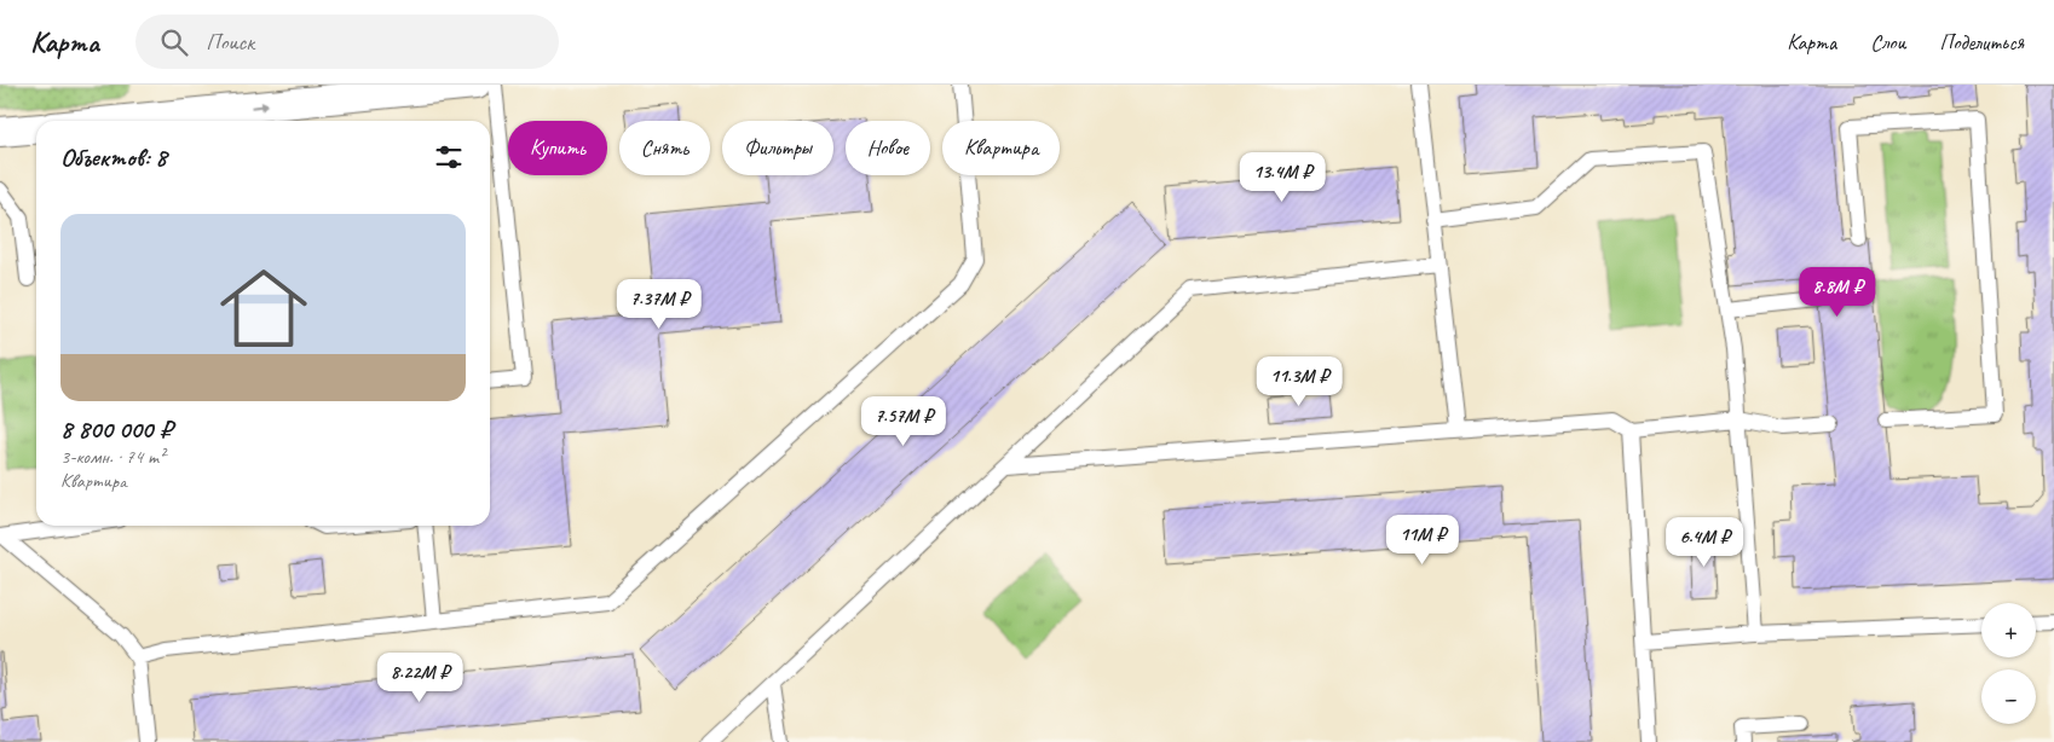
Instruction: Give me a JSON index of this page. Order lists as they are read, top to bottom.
{
  "page": {
    "header": "Карта",
    "search": "Поиск",
    "nav": ["Карта", "Слои", "Поделиться"],
    "chip": [
      "Купить",
      "Снять",
      "Фильтры",
      "Новое",
      "Квартира"
    ],
    "heading": "Объектов: 8",
    "price": [
      "13.4M ₽",
      "8.8M ₽",
      "7.37M ₽",
      "11.3M ₽",
      "7.57M ₽",
      "11M ₽",
      "6.4M ₽",
      "8.22M ₽"
    ],
    "list": [
      {
        "name": "8 800 000 ₽",
        "note": "3-комн. · 74 m² · Квартира"
      }
    ],
    "map_buttons": ["+", "−"]
  }
}
